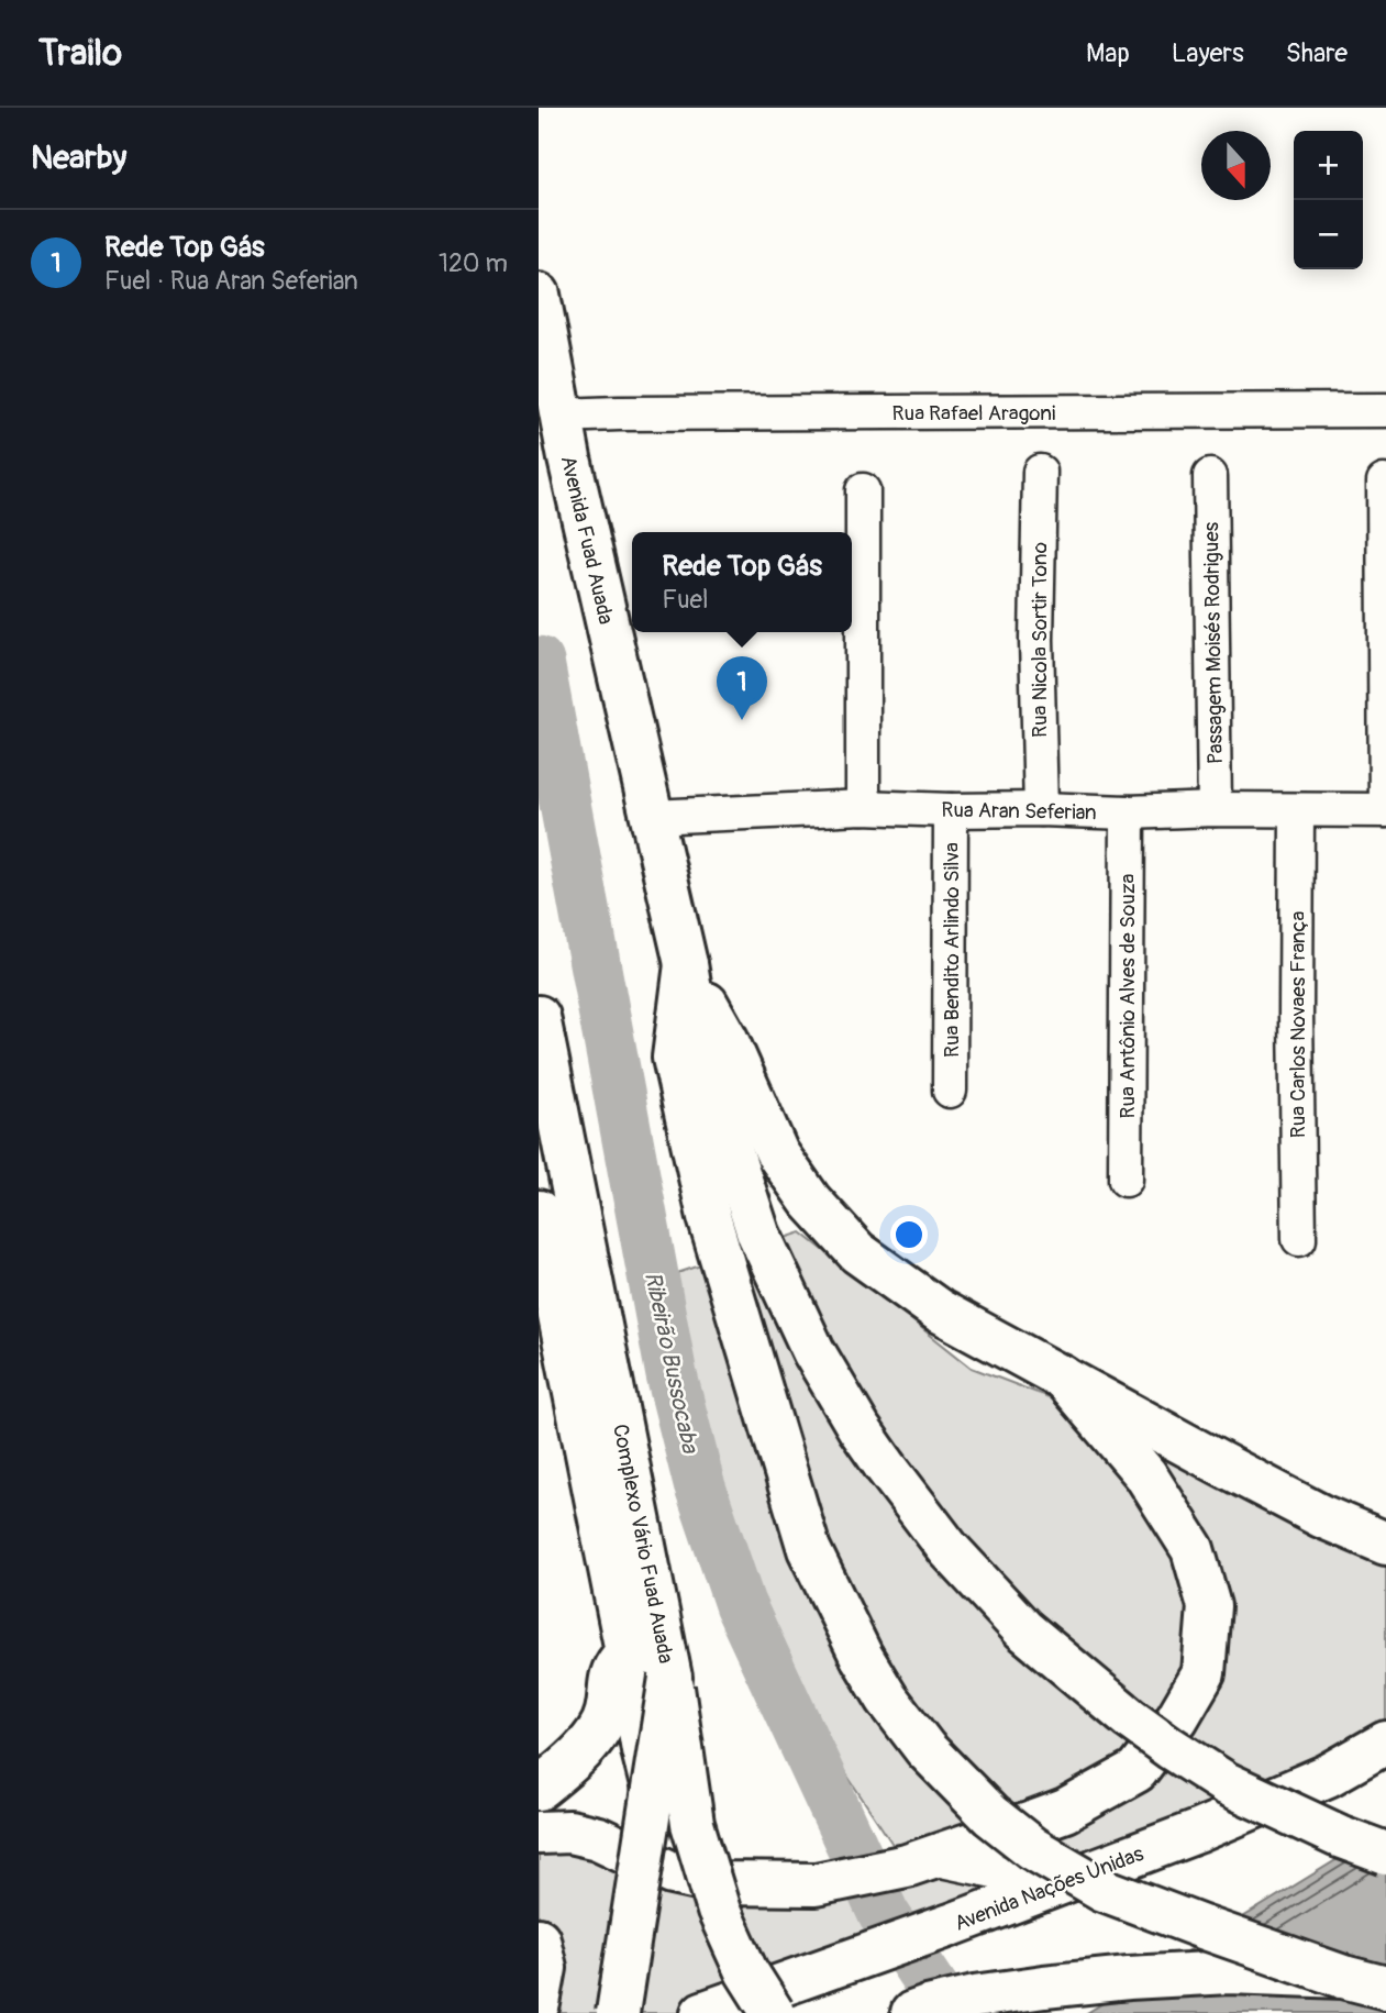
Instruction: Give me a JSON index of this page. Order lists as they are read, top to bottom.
{
  "streets": {
    "main road": ["Avenida Fuad Auada", "Complexo Vário Fuad Auada", "Avenida Nações Unidas"],
    "street": [
      "Rua Rafael Aragoni",
      "Rua Nicola Sortir Tono",
      "Passagem Moisés Rodrigues",
      "Rua Aran Seferian",
      "Rua Bendito Arlindo Silva",
      "Rua Antônio Alves de Souza",
      "Rua Carlos Novaes França"
    ]
  },
  "crossings": [
    ["Rua Rafael Aragoni", "Avenida Fuad Auada"],
    ["Avenida Fuad Auada", "Rua Aran Seferian"],
    ["Rua Nicola Sortir Tono", "Rua Aran Seferian"],
    ["Passagem Moisés Rodrigues", "Rua Aran Seferian"],
    ["Rua Aran Seferian", "Rua Bendito Arlindo Silva"],
    ["Rua Aran Seferian", "Rua Antônio Alves de Souza"],
    ["Rua Aran Seferian", "Rua Carlos Novaes França"]
  ],
  "water": ["Ribeirão Bussocaba"],
  "north": "bottom",
  "page": {
    "header": "Trailo",
    "nav": ["Map", "Layers", "Share"],
    "heading": "Nearby",
    "map_buttons": ["+", "−"],
    "list": [
      {
        "mark": "1",
        "name": "Rede Top Gás",
        "note": "Fuel · Rua Aran Seferian",
        "value": "120 m"
      }
    ],
    "popup": ["Rede Top Gás", "Fuel"],
    "pins": "1"
  }
}
